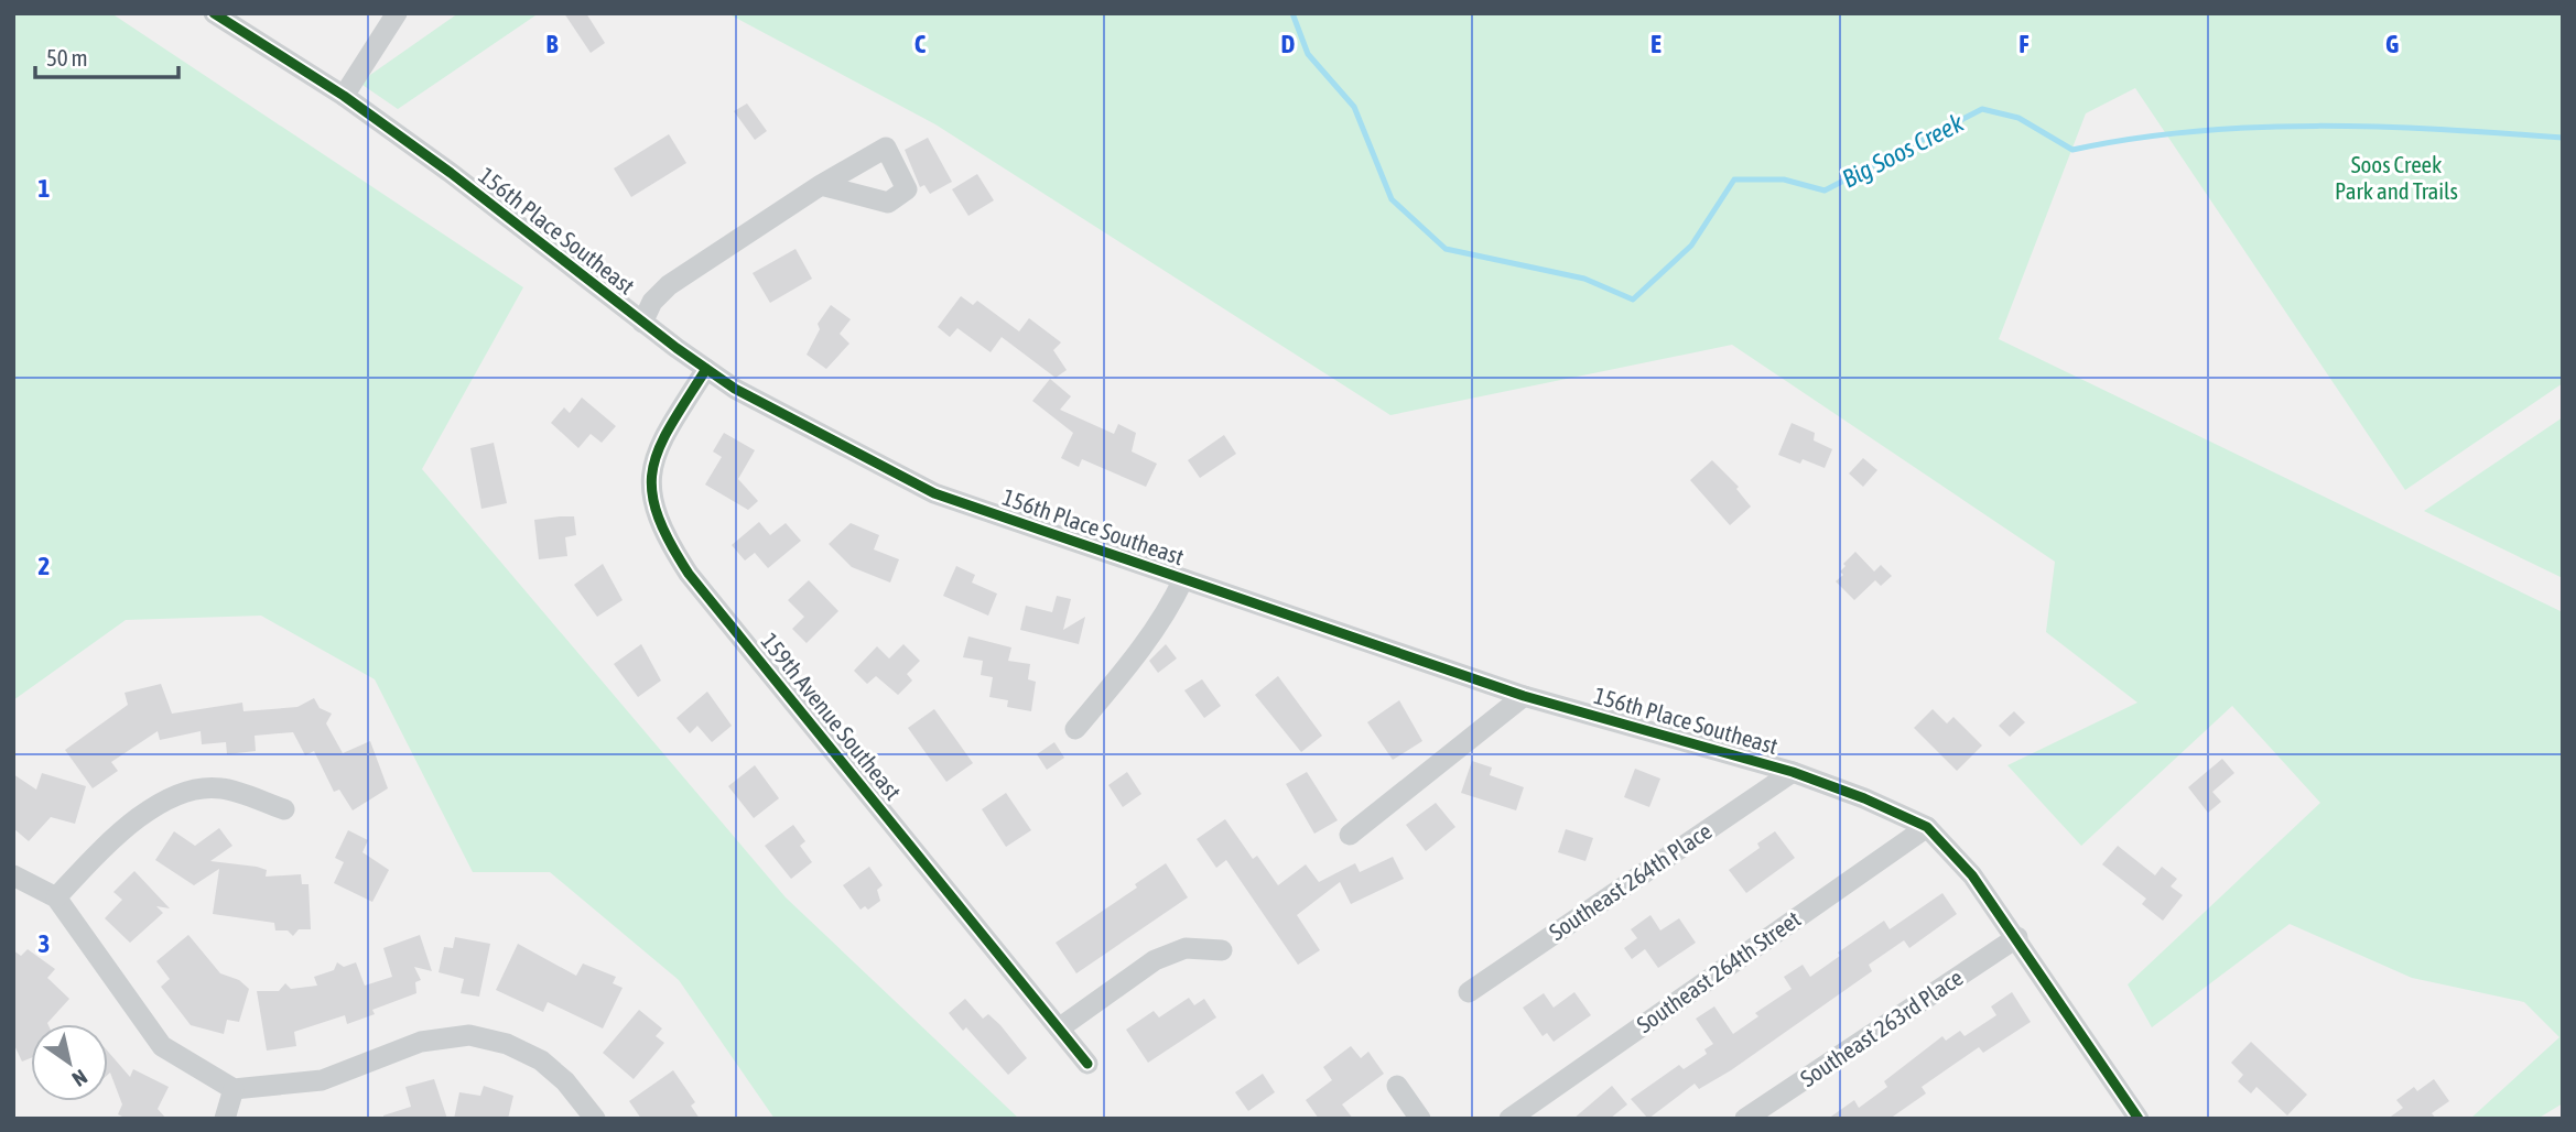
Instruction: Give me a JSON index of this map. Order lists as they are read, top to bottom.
{
  "streets": {
    "street": [
      "156th Place Southeast",
      "159th Avenue Southeast",
      "Southeast 264th Place",
      "Southeast 264th Street",
      "Southeast 263rd Place"
    ]
  },
  "crossings": [
    ["156th Place Southeast", "159th Avenue Southeast"],
    ["156th Place Southeast", "Southeast 264th Place"],
    ["156th Place Southeast", "Southeast 264th Street"],
    ["156th Place Southeast", "Southeast 263rd Place"]
  ],
  "water": ["Big Soos Creek"],
  "parks": ["Soos Creek Park and Trails"],
  "scale_bar": "50 m",
  "north": "bottom right",
  "grid": {
    "columns": [
      "B",
      "C",
      "D",
      "E",
      "F",
      "G"
    ],
    "rows": ["1", "2", "3"]
  }
}
